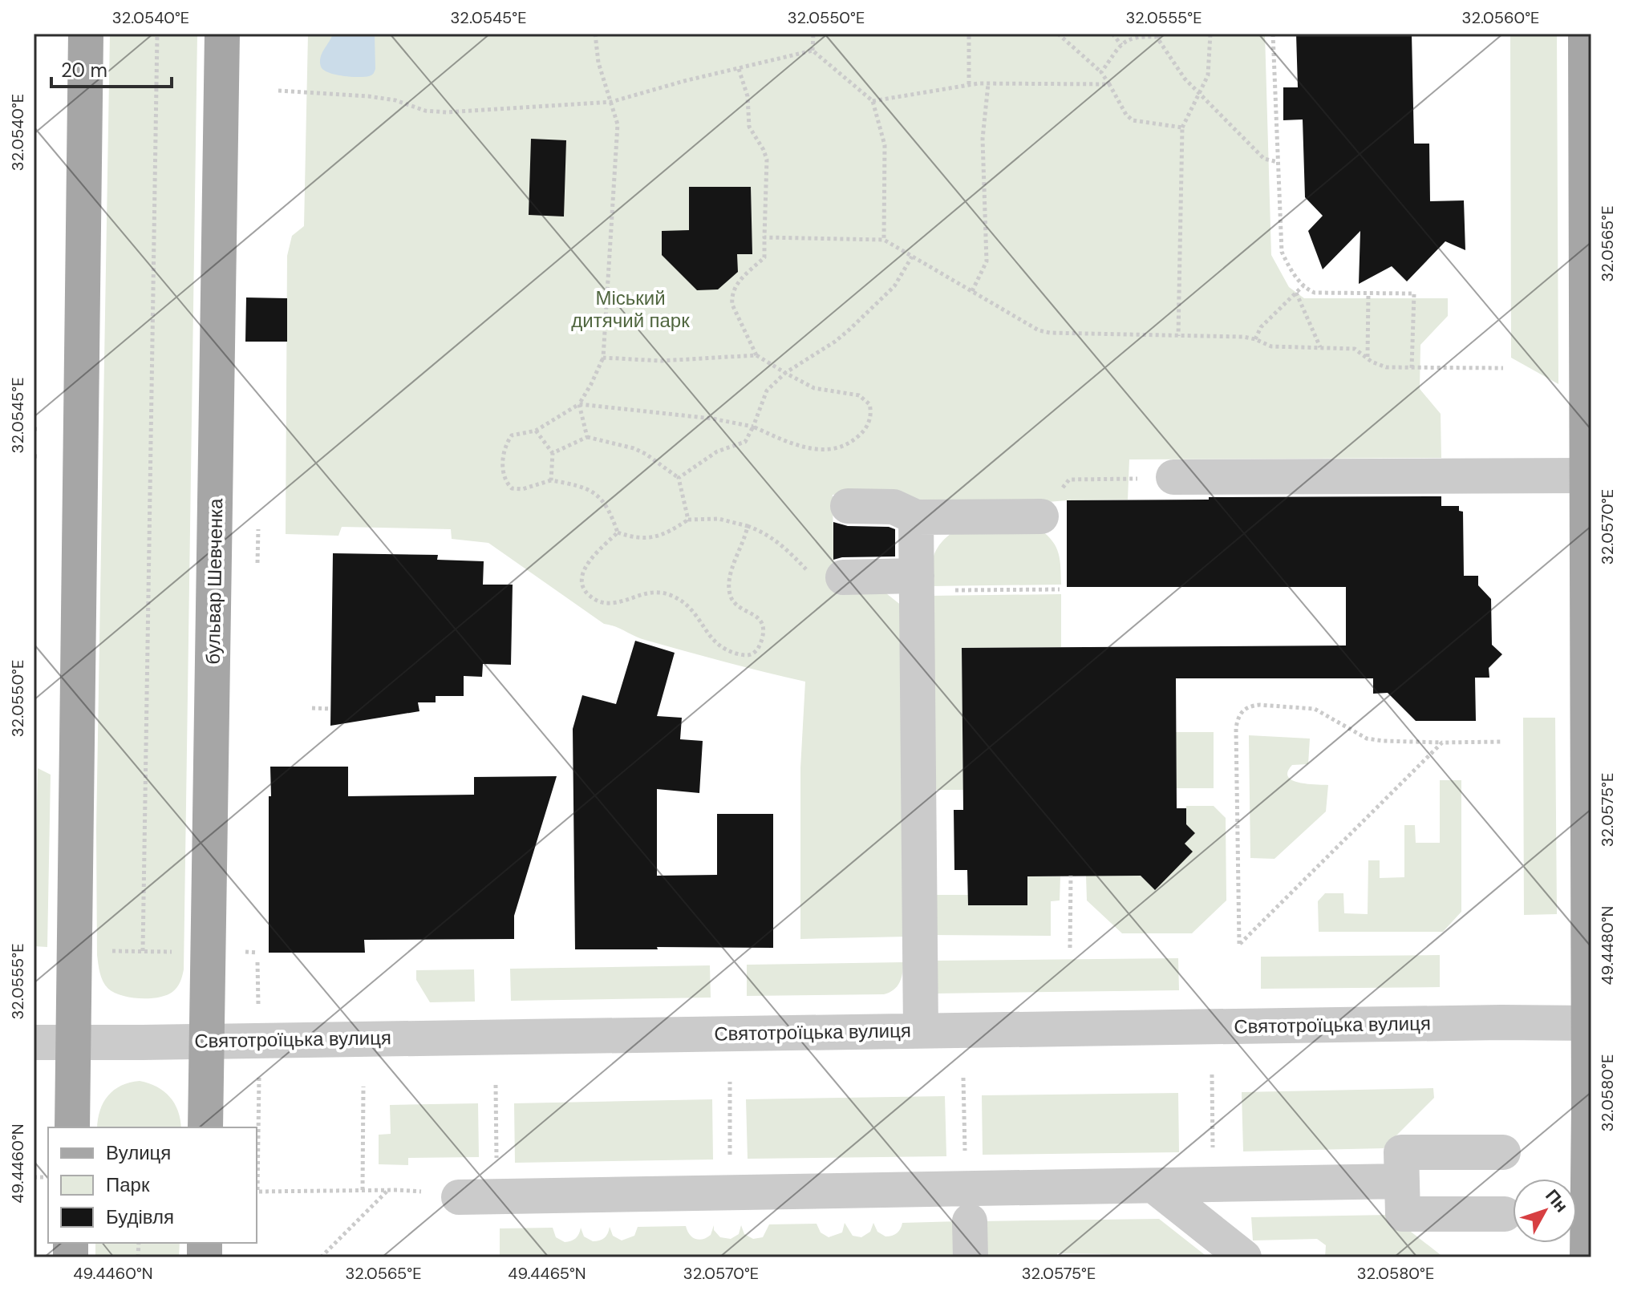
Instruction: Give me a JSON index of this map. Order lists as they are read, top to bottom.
{
  "streets": {
    "main road": ["бульвар Шевченка"],
    "street": ["Святотроїцька вулиця"]
  },
  "crossings": [
    ["бульвар Шевченка", "Святотроїцька вулиця"]
  ],
  "parks": ["Міський дитячий парк"],
  "legend": ["Вулиця", "Парк", "Будівля"],
  "scale_bar": "20 m",
  "north": "top right",
  "coordinates": [
    "32.0540°E",
    "32.0545°E",
    "32.0550°E",
    "32.0555°E",
    "32.0560°E",
    "32.0565°E",
    "32.0570°E",
    "32.0575°E",
    "49.4480°N",
    "32.0580°E",
    "49.4460°N",
    "49.4465°N"
  ]
}
